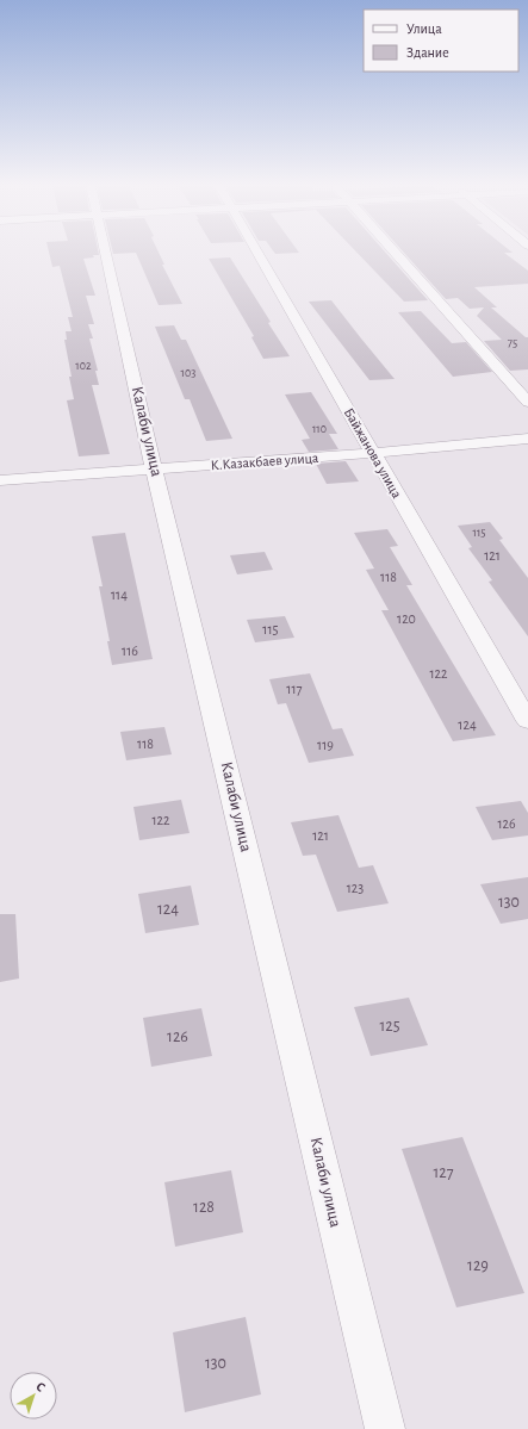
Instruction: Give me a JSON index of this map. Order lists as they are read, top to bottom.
{
  "streets": {
    "street": ["Калаби улица", "Байжанова улица", "К.Казакбаев улица"]
  },
  "crossings": [
    ["Калаби улица", "К.Казакбаев улица"],
    ["Байжанова улица", "К.Казакбаев улица"]
  ],
  "house_numbers": [
    "75",
    "102",
    "103",
    "110",
    "115",
    "121",
    "118",
    "114",
    "120",
    "115",
    "116",
    "122",
    "117",
    "124",
    "118",
    "119",
    "122",
    "126",
    "121",
    "123",
    "130",
    "124",
    "125",
    "126",
    "127",
    "128",
    "129",
    "130"
  ],
  "legend": ["Улица", "Здание"],
  "north": "top right"
}
